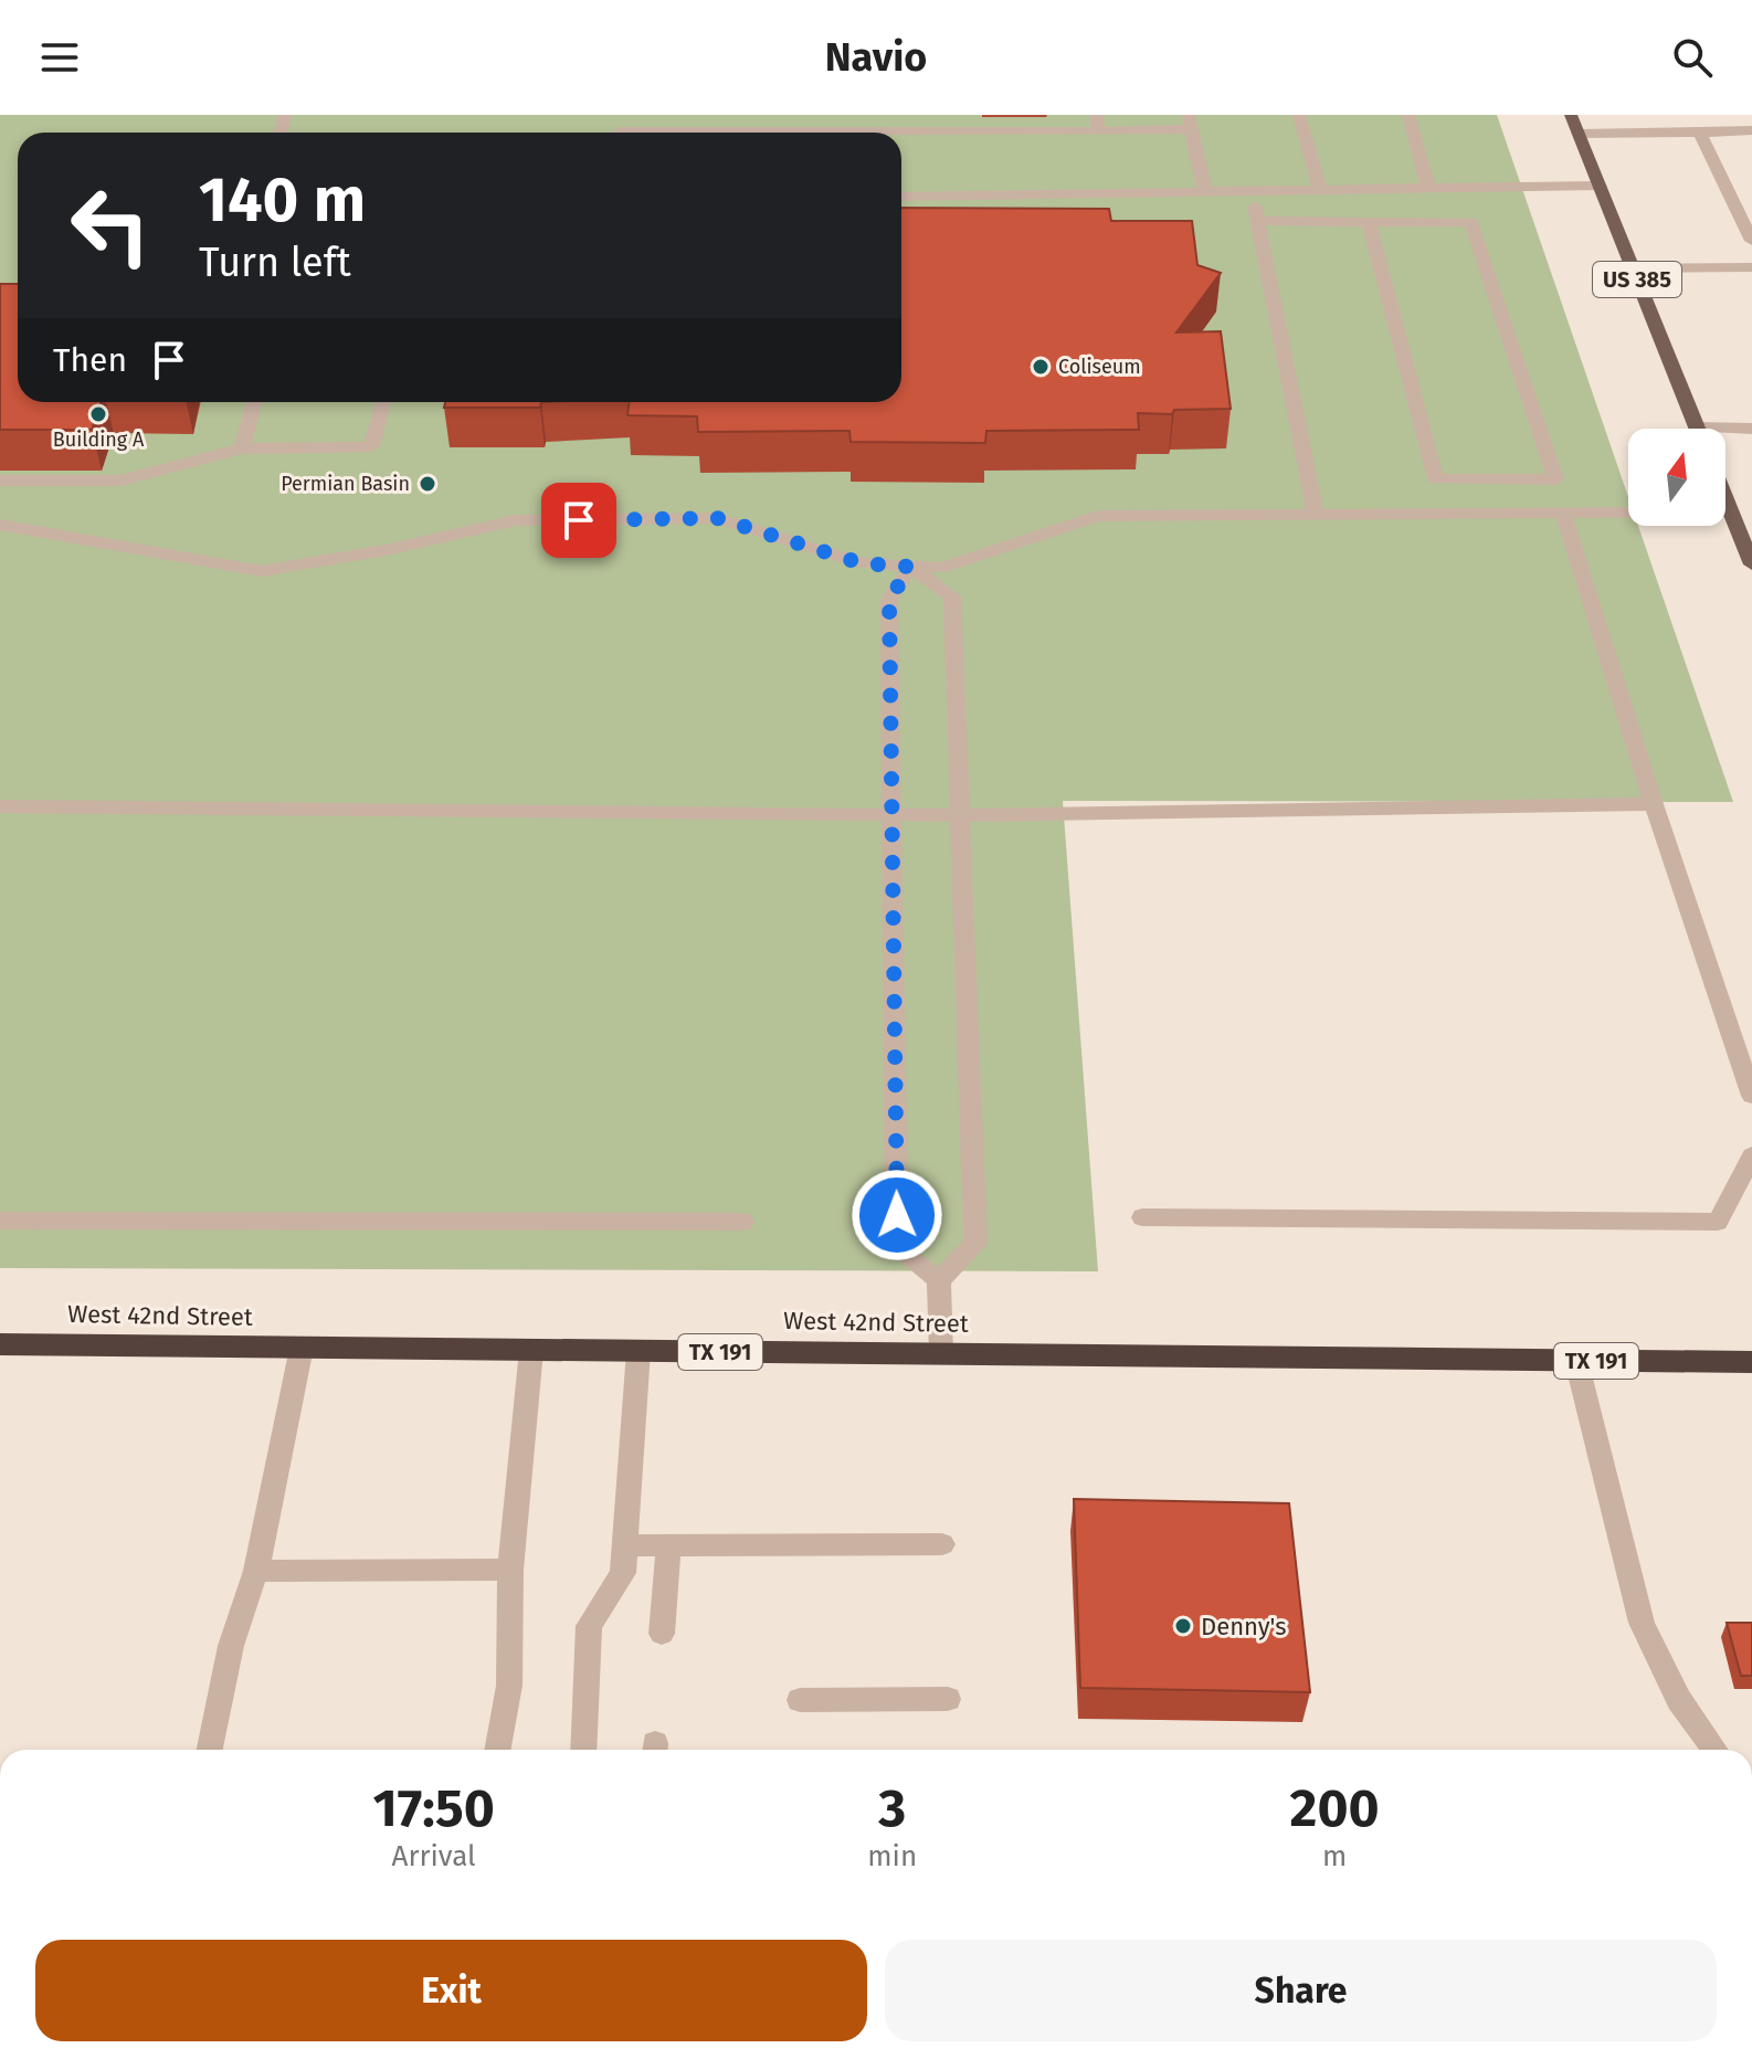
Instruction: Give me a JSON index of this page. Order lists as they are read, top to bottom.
{
  "streets": {
    "highway": ["West 42nd Street", "TX 191"],
    "main road": ["US 385"]
  },
  "places": [
    "Coliseum",
    "Building A",
    "Permian Basin",
    "Denny's"
  ],
  "north": "top",
  "page": {
    "header": "Navio",
    "turn": ["140 m", "Turn left"],
    "then": "Then",
    "eta": [
      "17:50",
      "Arrival",
      "3",
      "min",
      "200",
      "m"
    ],
    "buttons": ["Exit", "Share"]
  }
}
